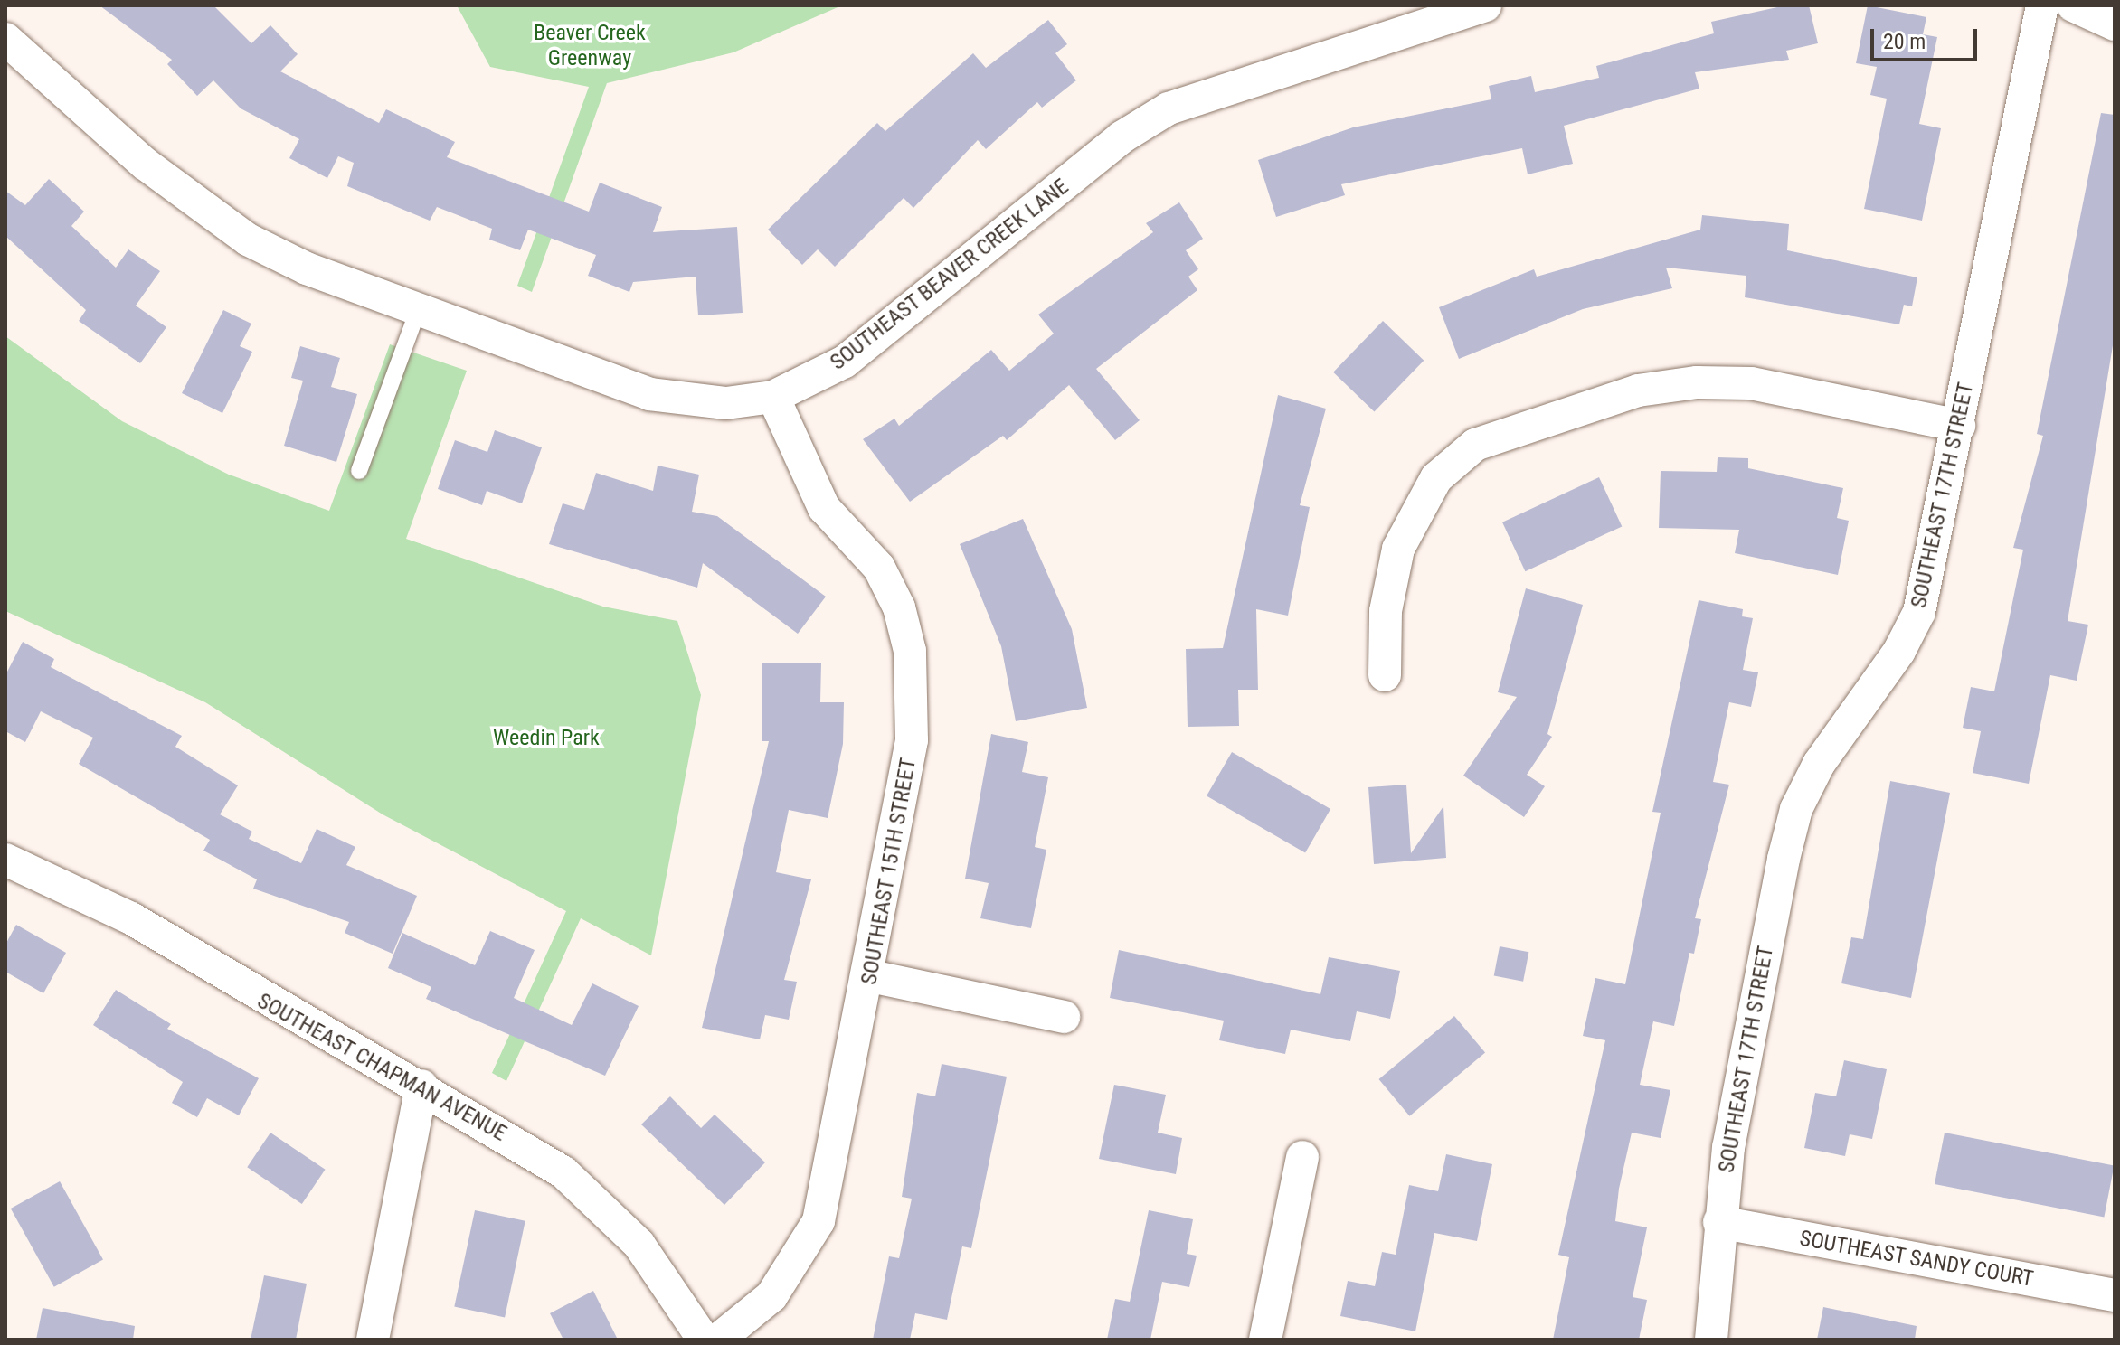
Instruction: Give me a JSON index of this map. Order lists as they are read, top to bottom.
{
  "streets": {
    "street": [
      "SOUTHEAST BEAVER CREEK LANE",
      "SOUTHEAST 17TH STREET",
      "SOUTHEAST 15TH STREET",
      "SOUTHEAST CHAPMAN AVENUE",
      "SOUTHEAST SANDY COURT"
    ]
  },
  "crossings": [
    ["SOUTHEAST BEAVER CREEK LANE", "SOUTHEAST 15TH STREET"],
    ["SOUTHEAST 17TH STREET", "SOUTHEAST SANDY COURT"]
  ],
  "parks": ["Beaver Creek Greenway", "Weedin Park"],
  "scale_bar": "20 m"
}
